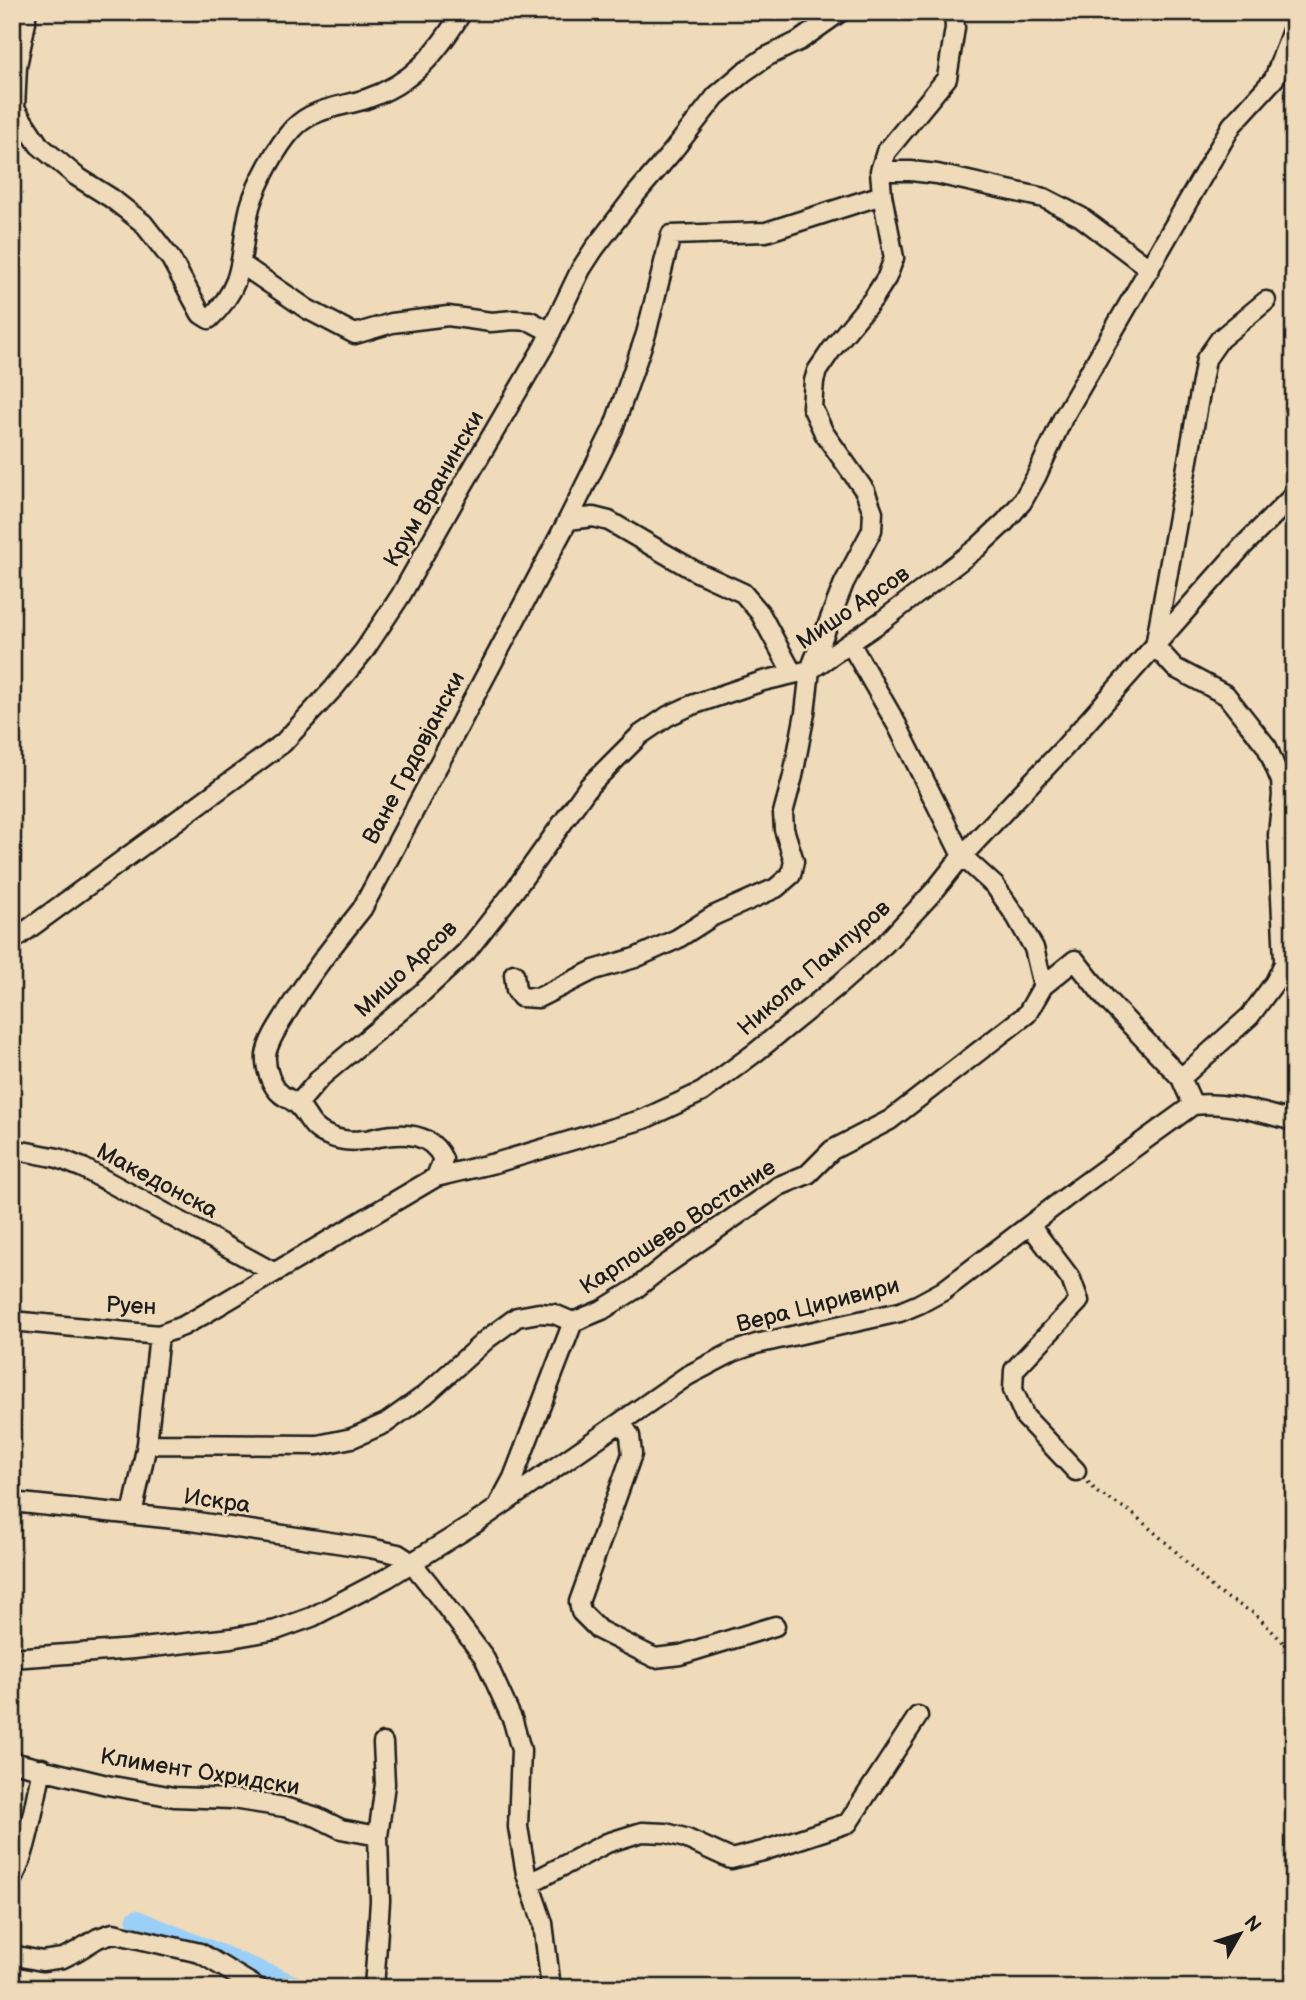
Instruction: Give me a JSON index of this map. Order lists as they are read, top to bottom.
{
  "streets": {
    "street": [
      "Крум Вранински",
      "Мишо Арсов",
      "Ване Грдовјански",
      "Никола Пампуров",
      "Македонска",
      "Карпошево Востание",
      "Вера Циривири",
      "Руен",
      "Искра",
      "Климент Охридски"
    ]
  },
  "crossings": [
    ["Мишо Арсов", "Ване Грдовјански"],
    ["Ване Грдовјански", "Никола Пампуров"],
    ["Никола Пампуров", "Македонска"],
    ["Никола Пампуров", "Руен"],
    ["Македонска", "Руен"],
    ["Вера Циривири", "Искра"]
  ],
  "north": "top right"
}
